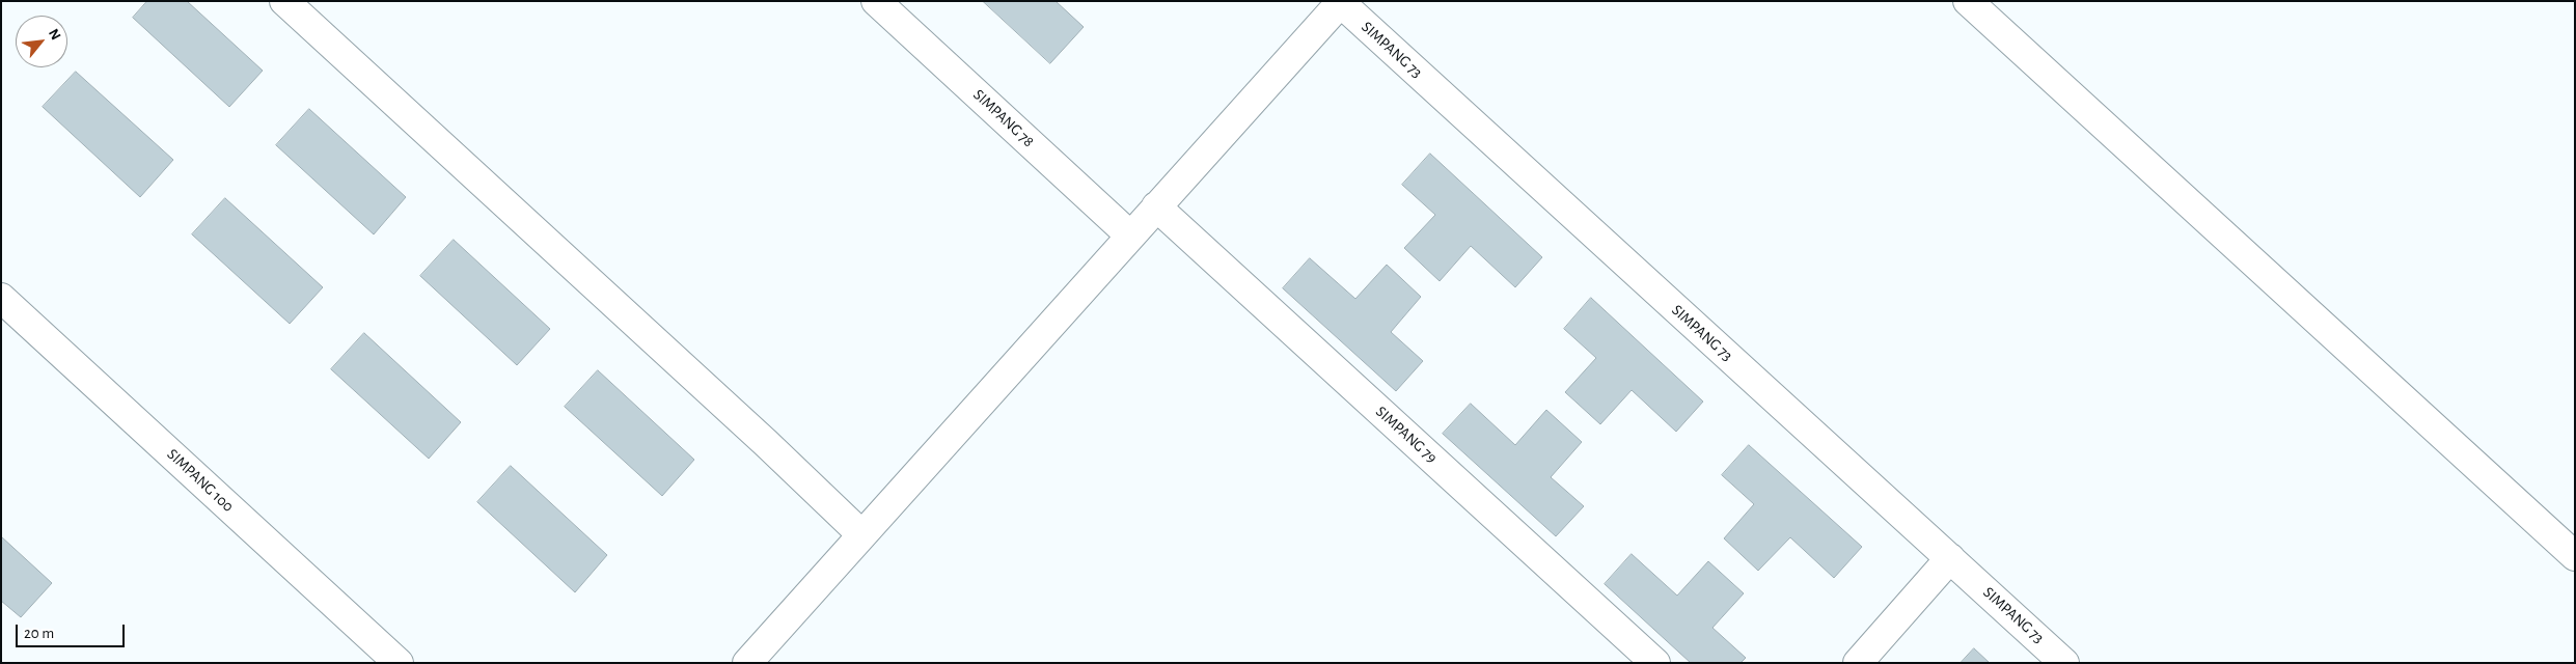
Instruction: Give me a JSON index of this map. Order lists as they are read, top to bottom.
{
  "streets": {
    "street": [
      "SIMPANG 73",
      "SIMPANG 78",
      "SIMPANG 79",
      "SIMPANG 100"
    ]
  },
  "scale_bar": "20 m",
  "north": "top right"
}
